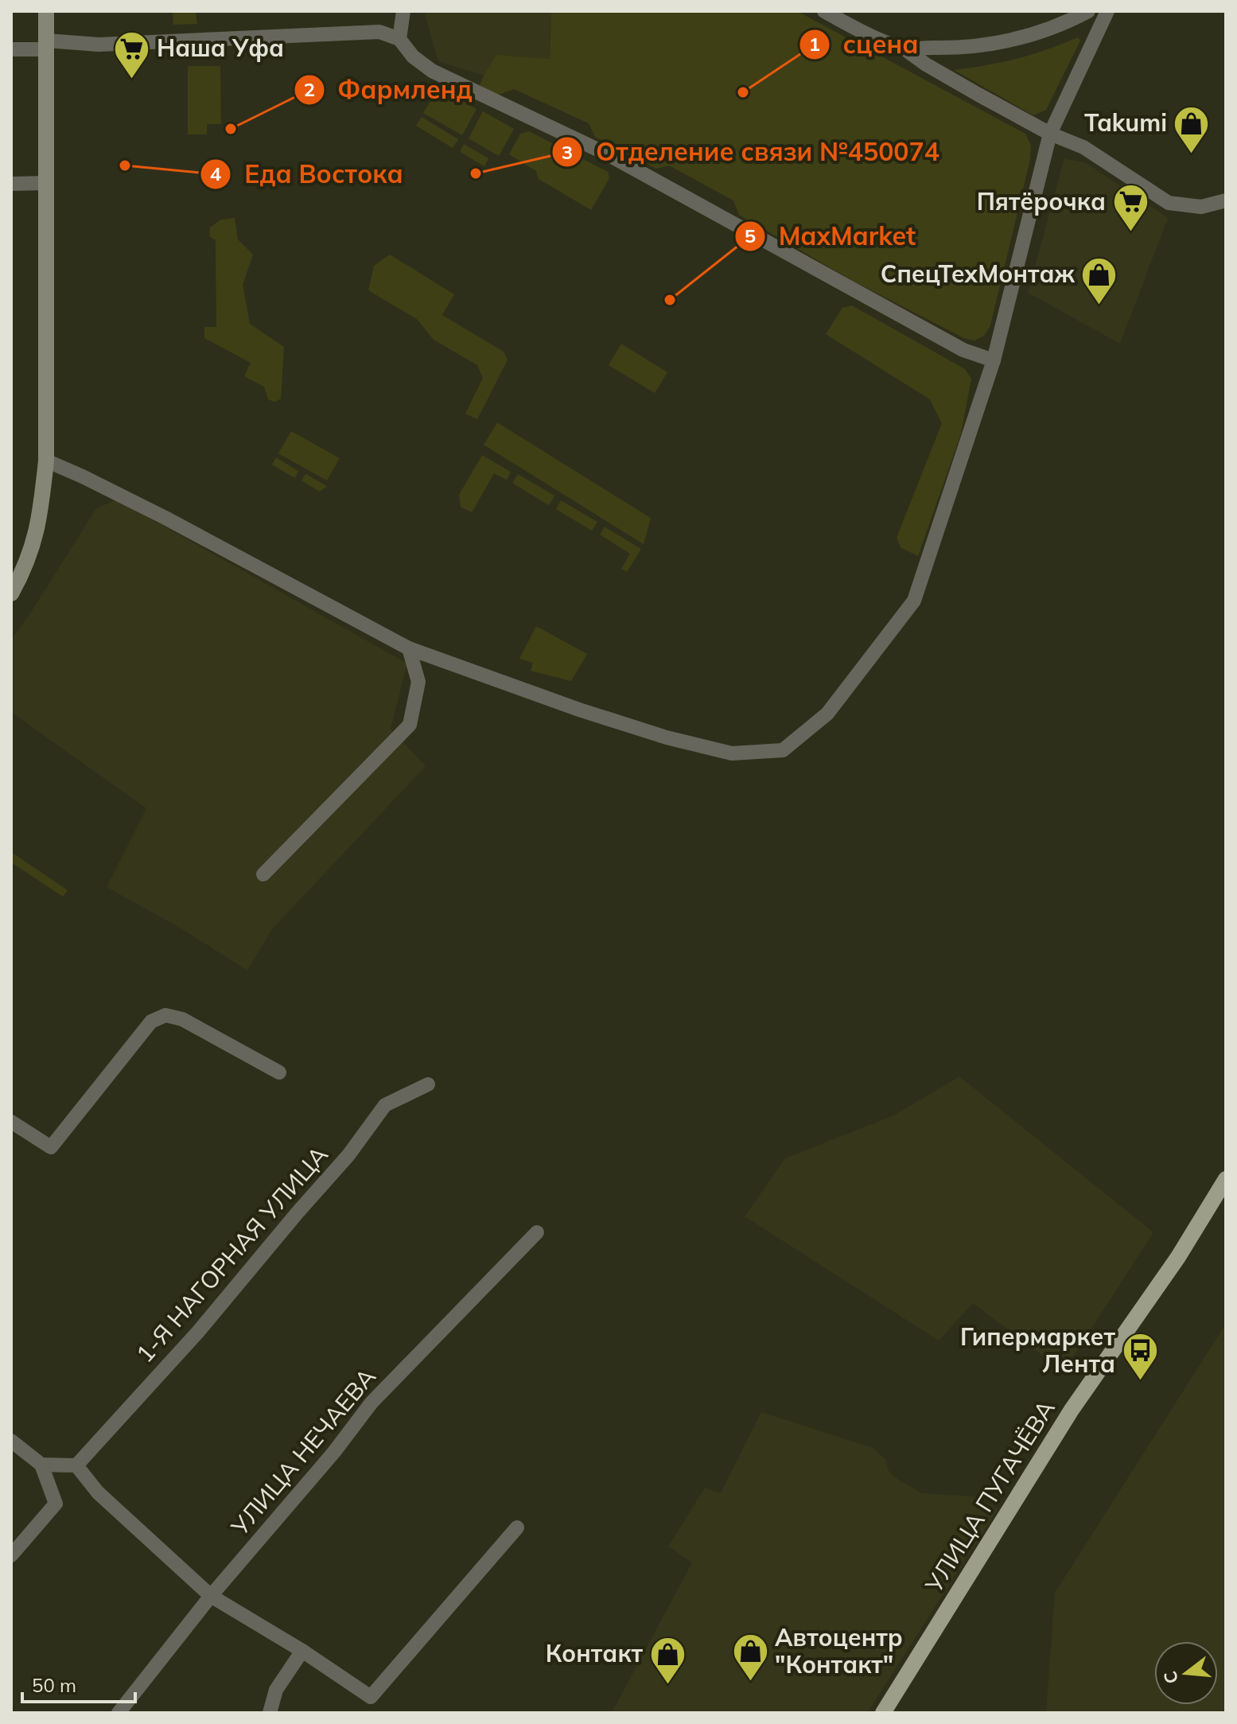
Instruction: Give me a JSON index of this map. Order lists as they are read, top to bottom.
{
  "streets": {
    "main road": ["УЛИЦА ПУГАЧЁВА"],
    "street": ["1-Я НАГОРНАЯ УЛИЦА", "УЛИЦА НЕЧАЕВА"]
  },
  "places": {
    "supermarket": ["Наша Уфа", "Пятёрочка"],
    "other": [
      "сцена",
      "Фармленд",
      "Еда Востока",
      "Отделение связи №450074",
      "MaxMarket"
    ],
    "shop": [
      "Takumi",
      "СпецТехМонтаж",
      "Автоцентр \"Контакт\"",
      "Контакт"
    ],
    "bus stop": ["Гипермаркет Лента"]
  },
  "scale_bar": "50 m",
  "north": "left"
}
